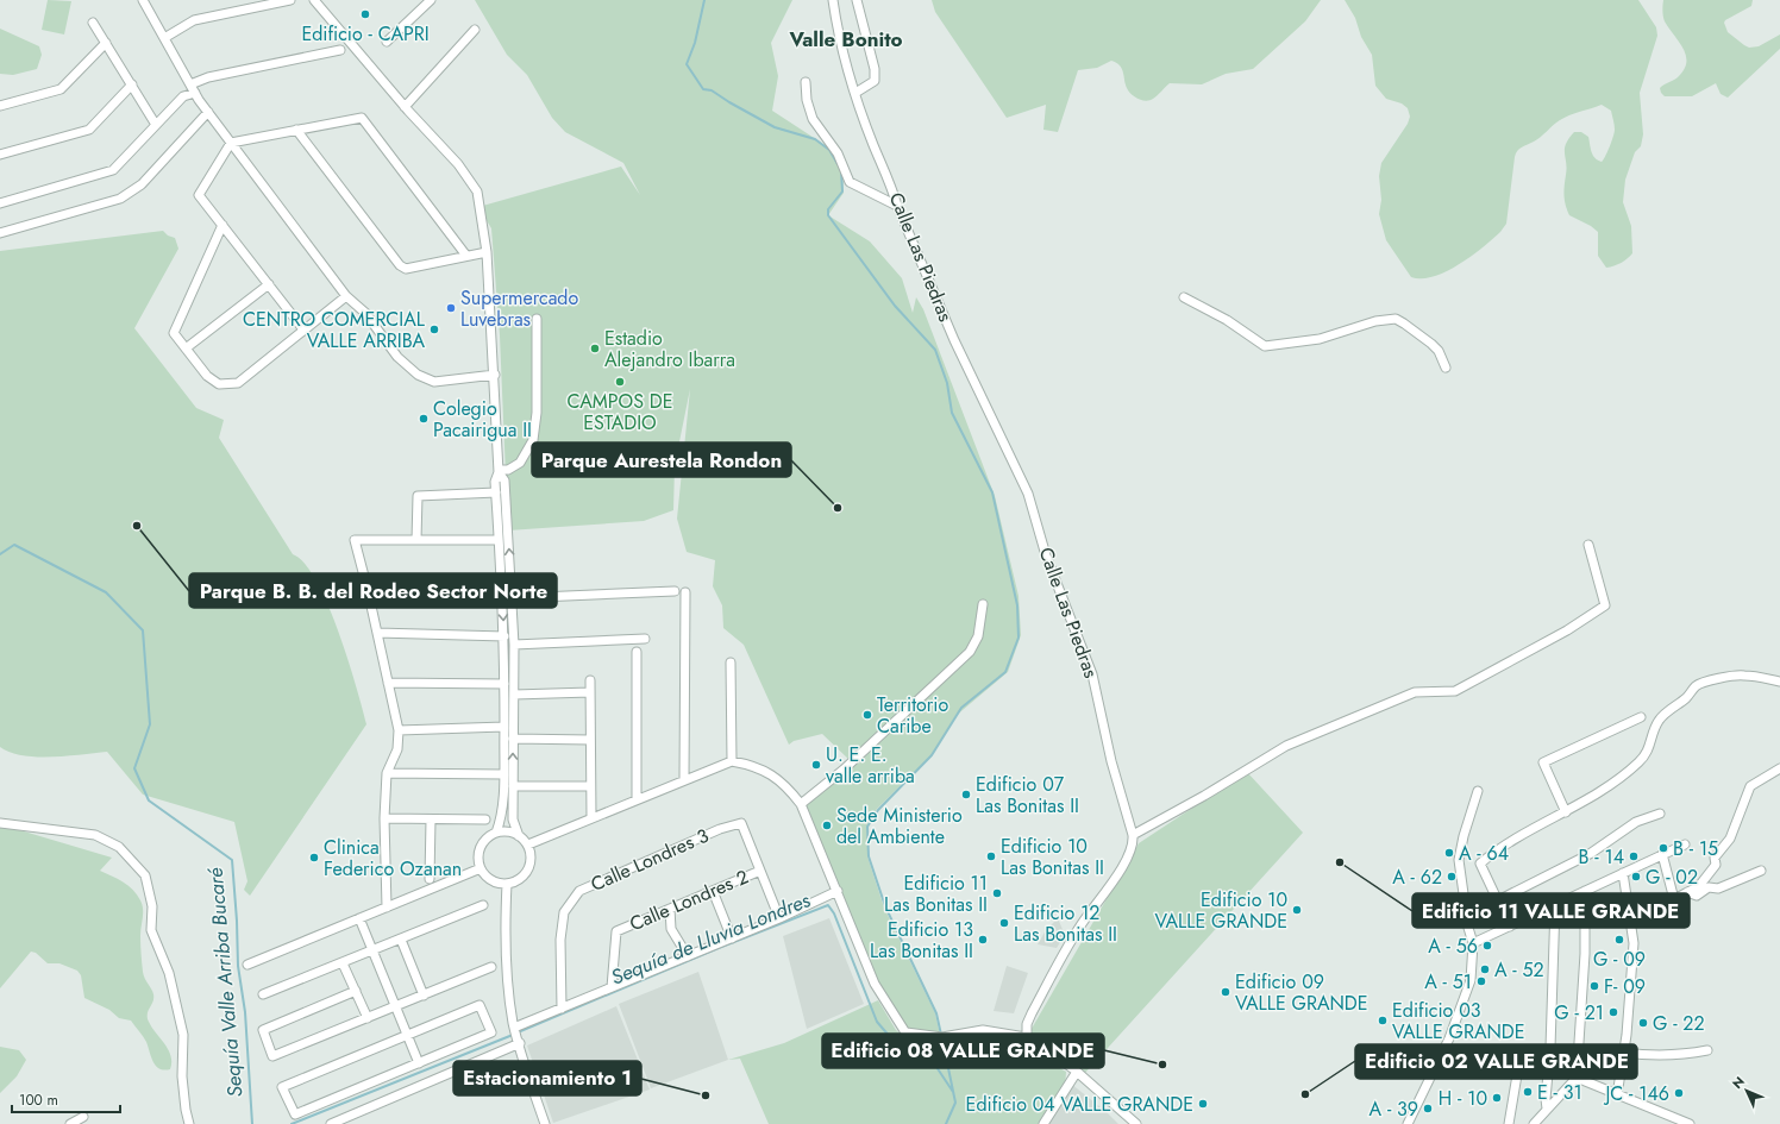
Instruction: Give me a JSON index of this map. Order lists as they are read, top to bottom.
{
  "streets": {
    "street": ["Calle Las Piedras", "Calle Londres 3", "Calle Londres 2"]
  },
  "crossings": [
    ["Calle Londres 3", "Calle Londres 2"]
  ],
  "districts": ["Valle Bonito"],
  "water": ["Sequía de Lluvia Londres", "Sequía Valle Arriba Bucaré"],
  "places": [
    "Edificio - CAPRI",
    "Supermercado Luvebras",
    "CENTRO COMERCIAL VALLE ARRIBA",
    "Estadio Alejandro Ibarra",
    "CAMPOS DE ESTADIO",
    "Colegio Pacairigua II",
    "Parque Aurestela Rondon",
    "Parque B. B. del Rodeo Sector Norte",
    "Territorio Caribe",
    "U. E. E. valle arriba",
    "Edificio 07 Las Bonitas II",
    "Sede Ministerio del Ambiente",
    "B - 15",
    "A - 64",
    "Edificio 10 Las Bonitas II",
    "B - 14",
    "Clinica Federico Ozanan",
    "Edificio 11 VALLE GRANDE",
    "A - 62",
    "G - 02",
    "Edificio 11 Las Bonitas II",
    "Edificio 10 VALLE GRANDE",
    "Edificio 12 Las Bonitas II",
    "Edificio 13 Las Bonitas II",
    "G - 09",
    "A - 56",
    "A - 52",
    "A - 51",
    "F- 09",
    "Edificio 09 VALLE GRANDE",
    "G - 21",
    "Edificio 03 VALLE GRANDE",
    "G - 22",
    "Edificio 08 VALLE GRANDE",
    "E - 31",
    "JC - 146",
    "Edificio 02 VALLE GRANDE",
    "Estacionamiento 1",
    "H - 10",
    "Edificio 04 VALLE GRANDE",
    "A - 39"
  ],
  "scale_bar": "100 m",
  "north": "top left"
}
